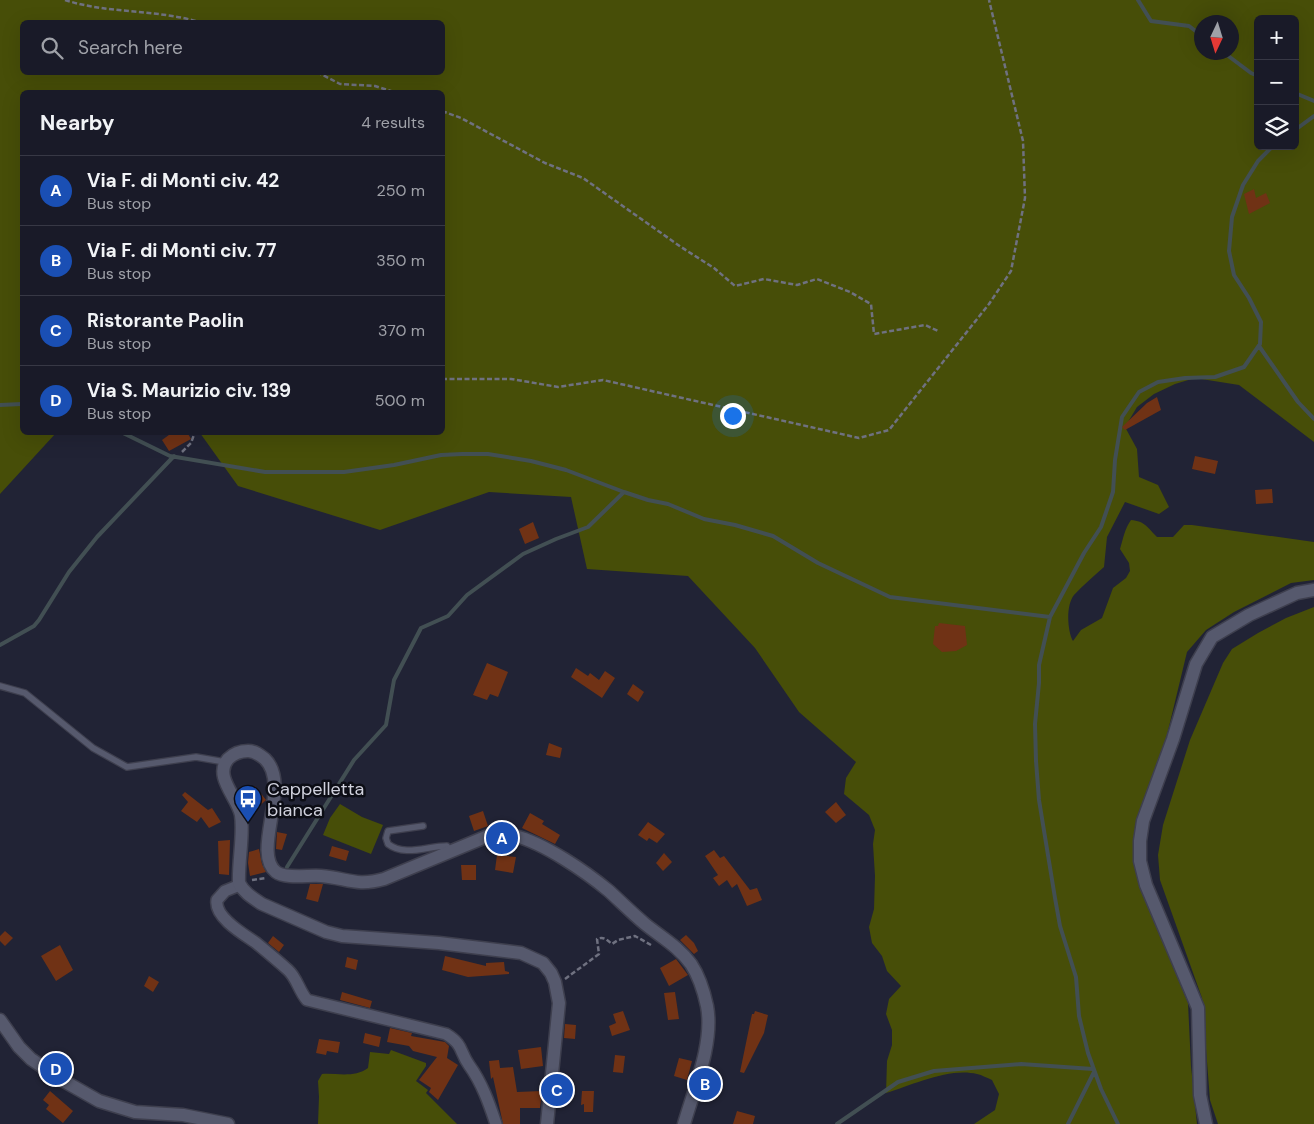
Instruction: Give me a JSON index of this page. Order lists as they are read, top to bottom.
{
  "places": {
    "bus stop": ["Cappelletta bianca"]
  },
  "north": "bottom",
  "page": {
    "map_buttons": ["+", "−"],
    "search": "Search here",
    "heading": ["Nearby", "4 results"],
    "list": [
      {
        "mark": "A",
        "name": "Via F. di Monti civ. 42",
        "note": "Bus stop",
        "value": "250 m"
      },
      {
        "mark": "B",
        "name": "Via F. di Monti civ. 77",
        "note": "Bus stop",
        "value": "350 m"
      },
      {
        "mark": "C",
        "name": "Ristorante Paolin",
        "note": "Bus stop",
        "value": "370 m"
      },
      {
        "mark": "D",
        "name": "Via S. Maurizio civ. 139",
        "note": "Bus stop",
        "value": "500 m"
      }
    ],
    "pins": [
      "A",
      "D",
      "B",
      "C"
    ]
  }
}
